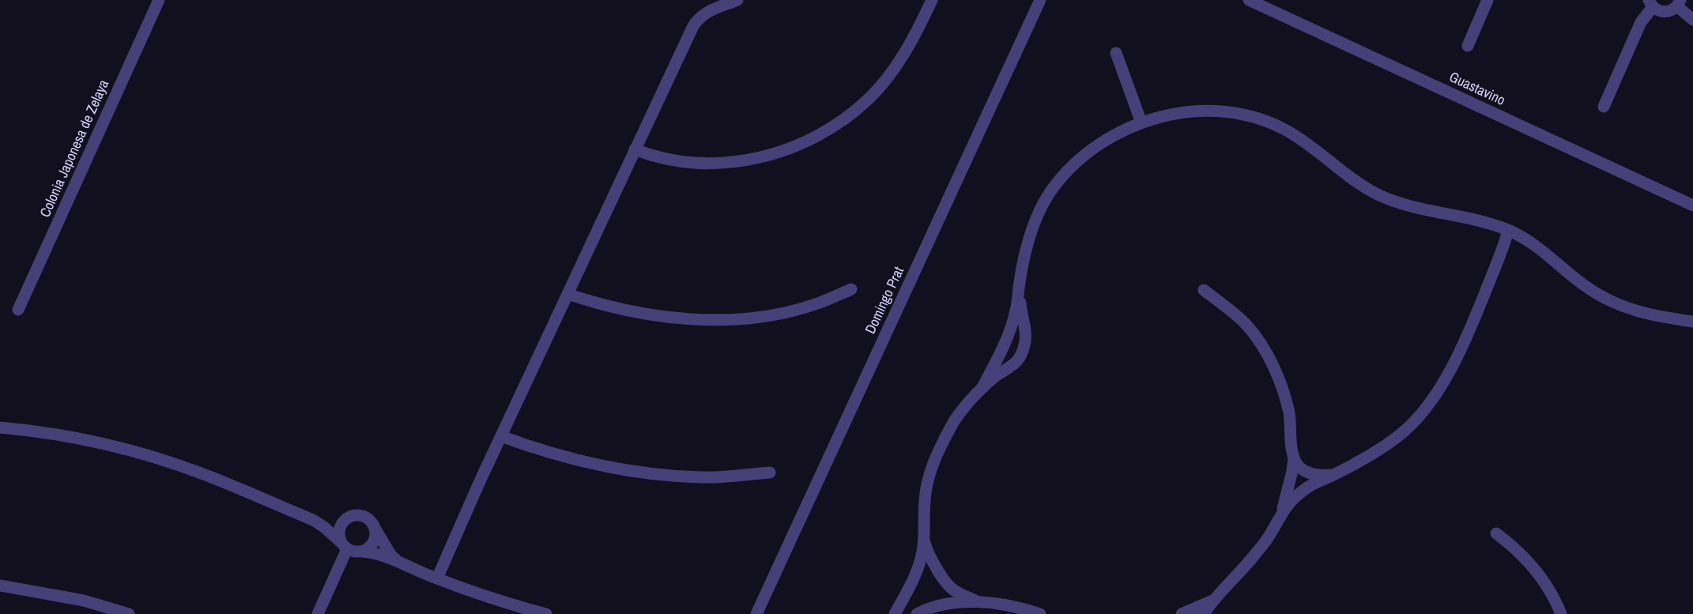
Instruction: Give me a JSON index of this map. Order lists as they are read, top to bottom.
{
  "streets": {
    "street": ["Guastavino", "Colonia Japonesa de Zelaya", "Domingo Prat"]
  }
}
